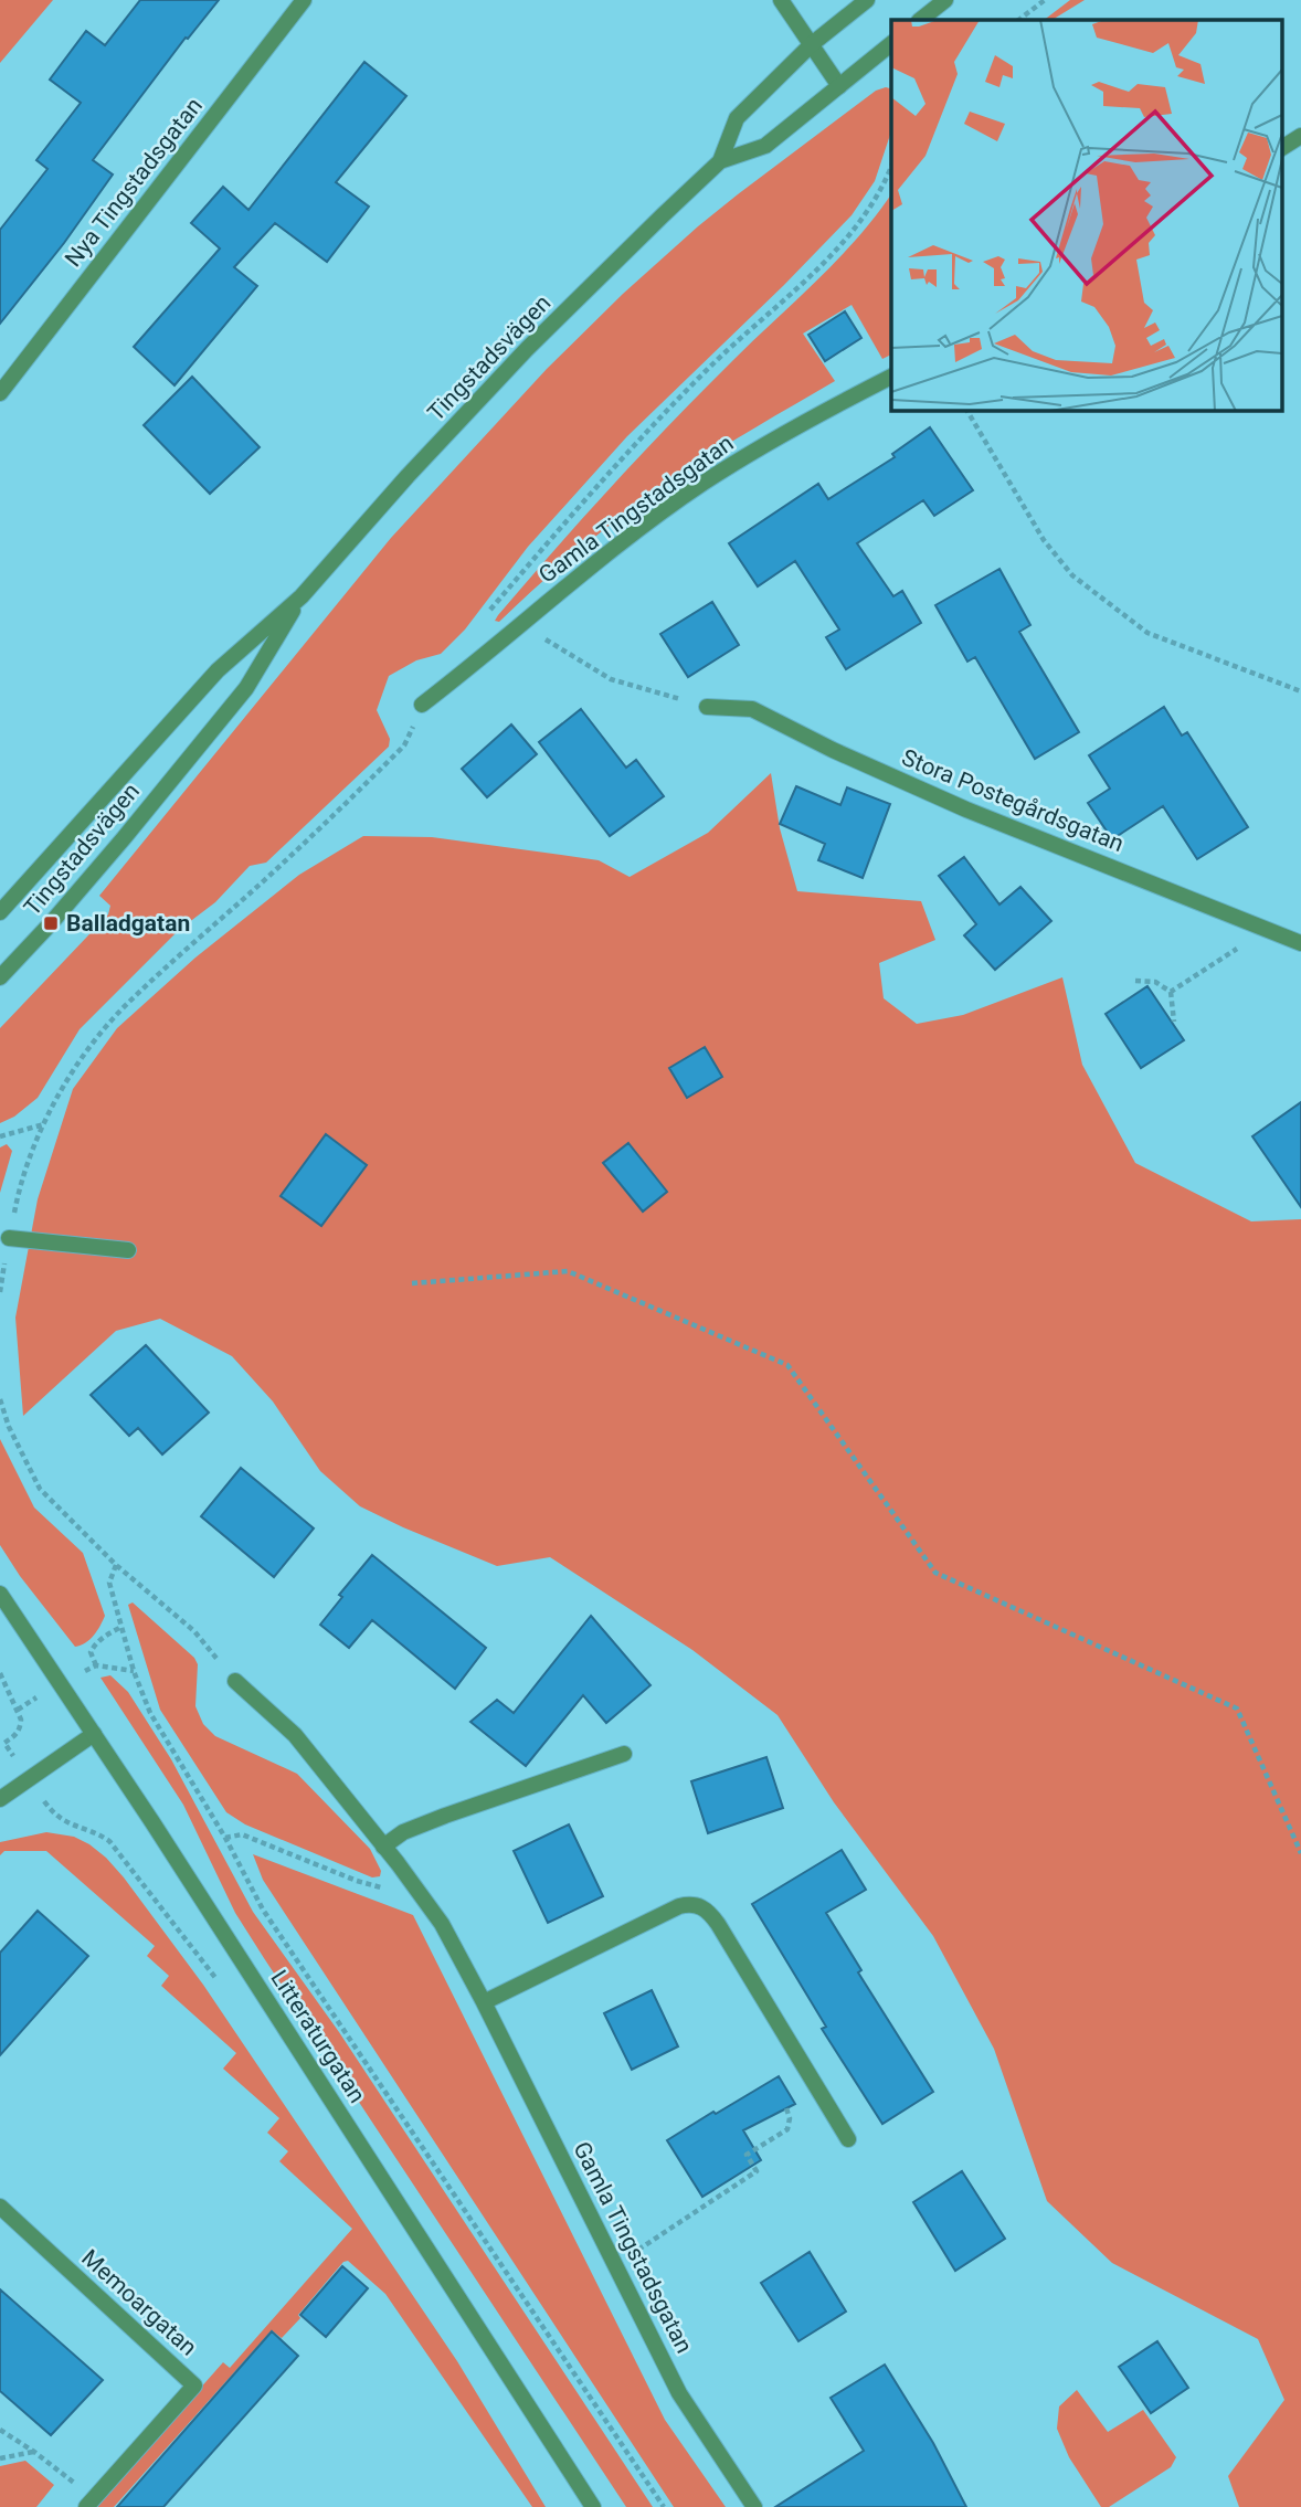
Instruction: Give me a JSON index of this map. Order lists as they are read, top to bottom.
{
  "streets": {
    "street": [
      "Nya Tingstadsgatan",
      "Tingstadsvägen",
      "Gamla Tingstadsgatan",
      "Stora Postegårdsgatan",
      "Litteraturgatan",
      "Memoargatan"
    ]
  },
  "places": {
    "transit": ["Balladgatan"]
  }
}
